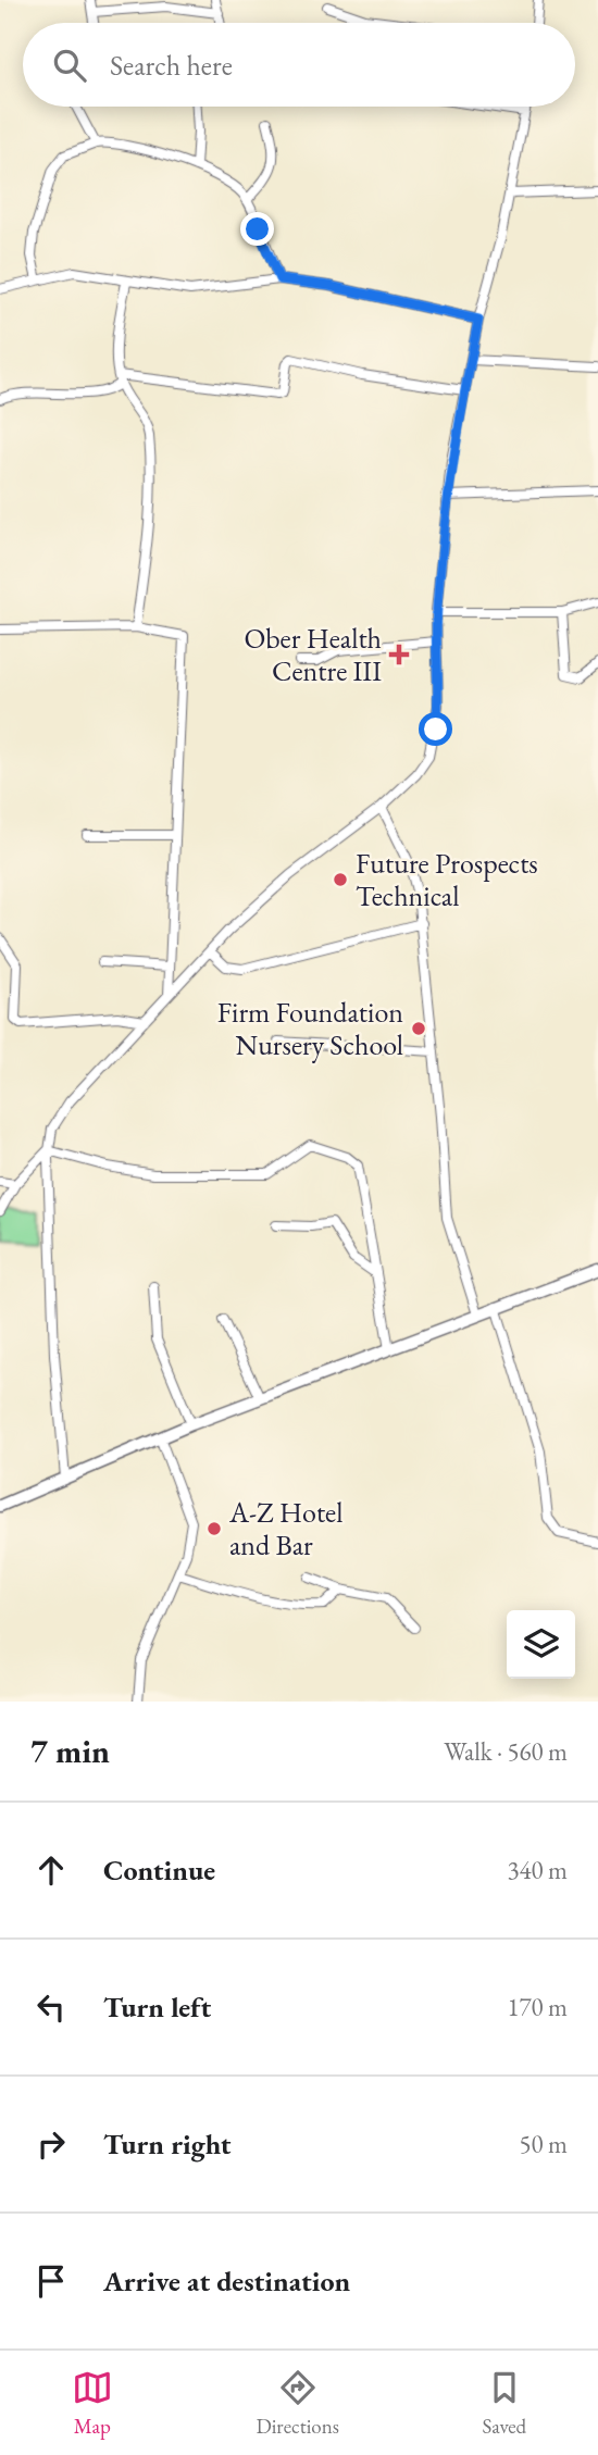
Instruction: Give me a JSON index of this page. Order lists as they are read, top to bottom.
{
  "places": {
    "health": ["Ober Health Centre III"],
    "other": ["Future Prospects Technical", "Firm Foundation Nursery School", "A-Z Hotel and Bar"]
  },
  "page": {
    "search": "Search here",
    "heading": ["7 min", "Walk · 560 m"],
    "list": [
      ["Continue", "340 m"],
      ["Turn left", "170 m"],
      ["Turn right", "50 m"],
      "Arrive at destination"
    ],
    "nav": ["Map", "Directions", "Saved"]
  }
}
